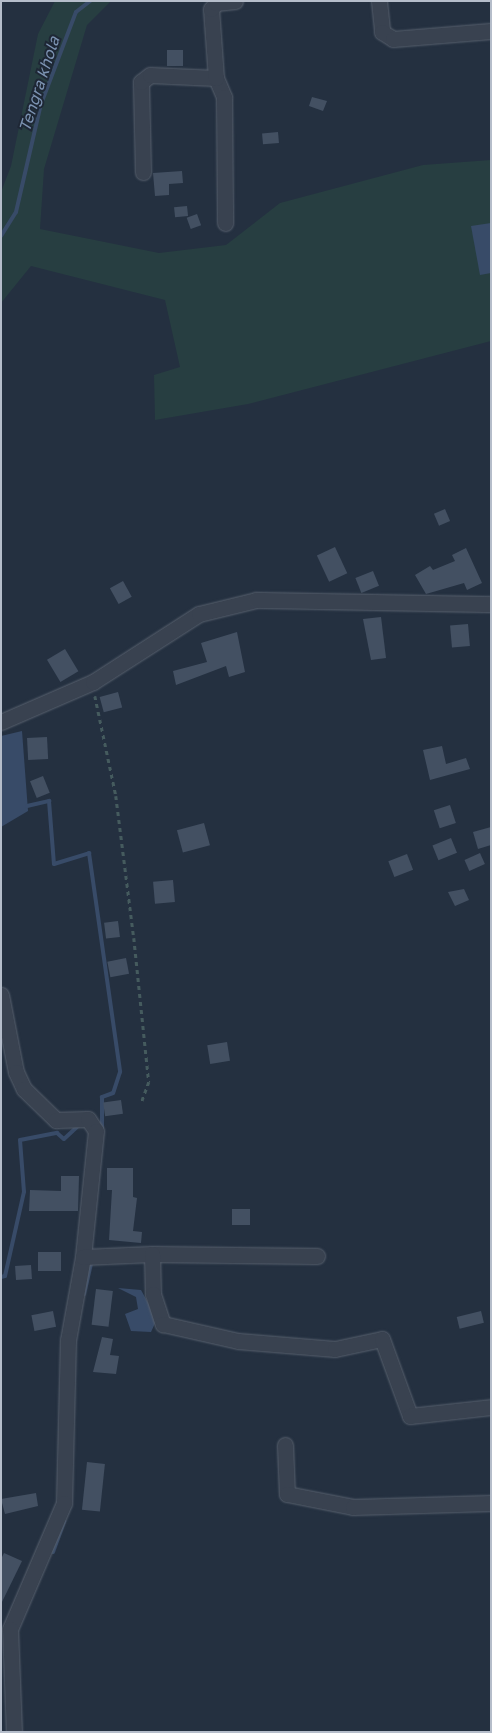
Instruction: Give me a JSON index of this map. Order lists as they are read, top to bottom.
{
  "water": ["Tengra khola"]
}
